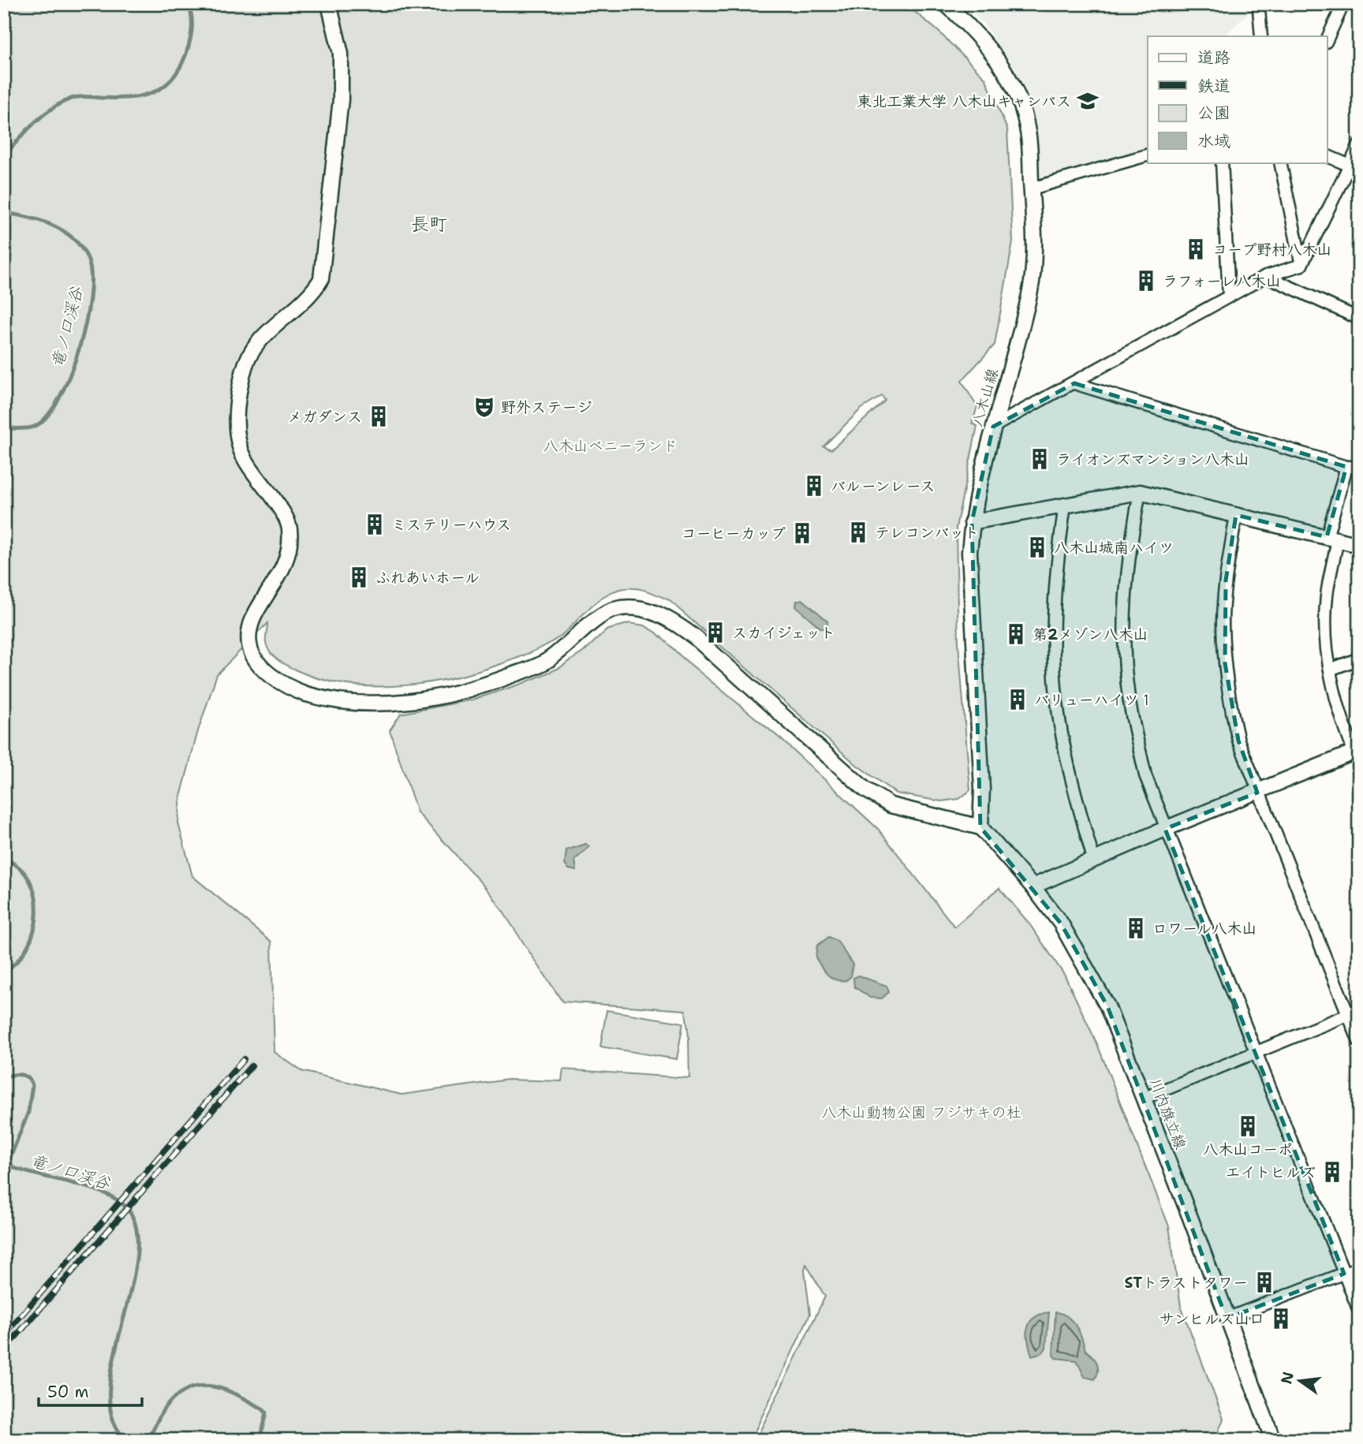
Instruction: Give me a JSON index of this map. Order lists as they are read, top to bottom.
{
  "streets": {
    "street": ["八木山線", "川内旗立線"]
  },
  "crossings": [
    ["八木山線", "川内旗立線"]
  ],
  "districts": ["長町"],
  "water": ["竜ノ口渓谷"],
  "parks": ["八木山ベニーランド", "八木山動物公園 フジサキの杜"],
  "places": {
    "school or university": ["東北工業大学 八木山キャンパス"],
    "building": [
      "コープ野村八木山",
      "ラフォーレ八木山",
      "メガダンス",
      "ライオンズマンション八木山",
      "バルーンレース",
      "ミステリーハウス",
      "テレコンバット",
      "コーヒーカップ",
      "八木山城南ハイツ",
      "ふれあいホール",
      "スカイジェット",
      "第2メゾン八木山",
      "バリューハイツ１",
      "ロワール八木山",
      "八木山コーポ",
      "エイトヒルズ",
      "STトラストタワー",
      "サンヒルズ山口"
    ],
    "theatre": ["野外ステージ"]
  },
  "legend": [
    "道路",
    "鉄道",
    "公園",
    "水域"
  ],
  "scale_bar": "50 m",
  "north": "left"
}
